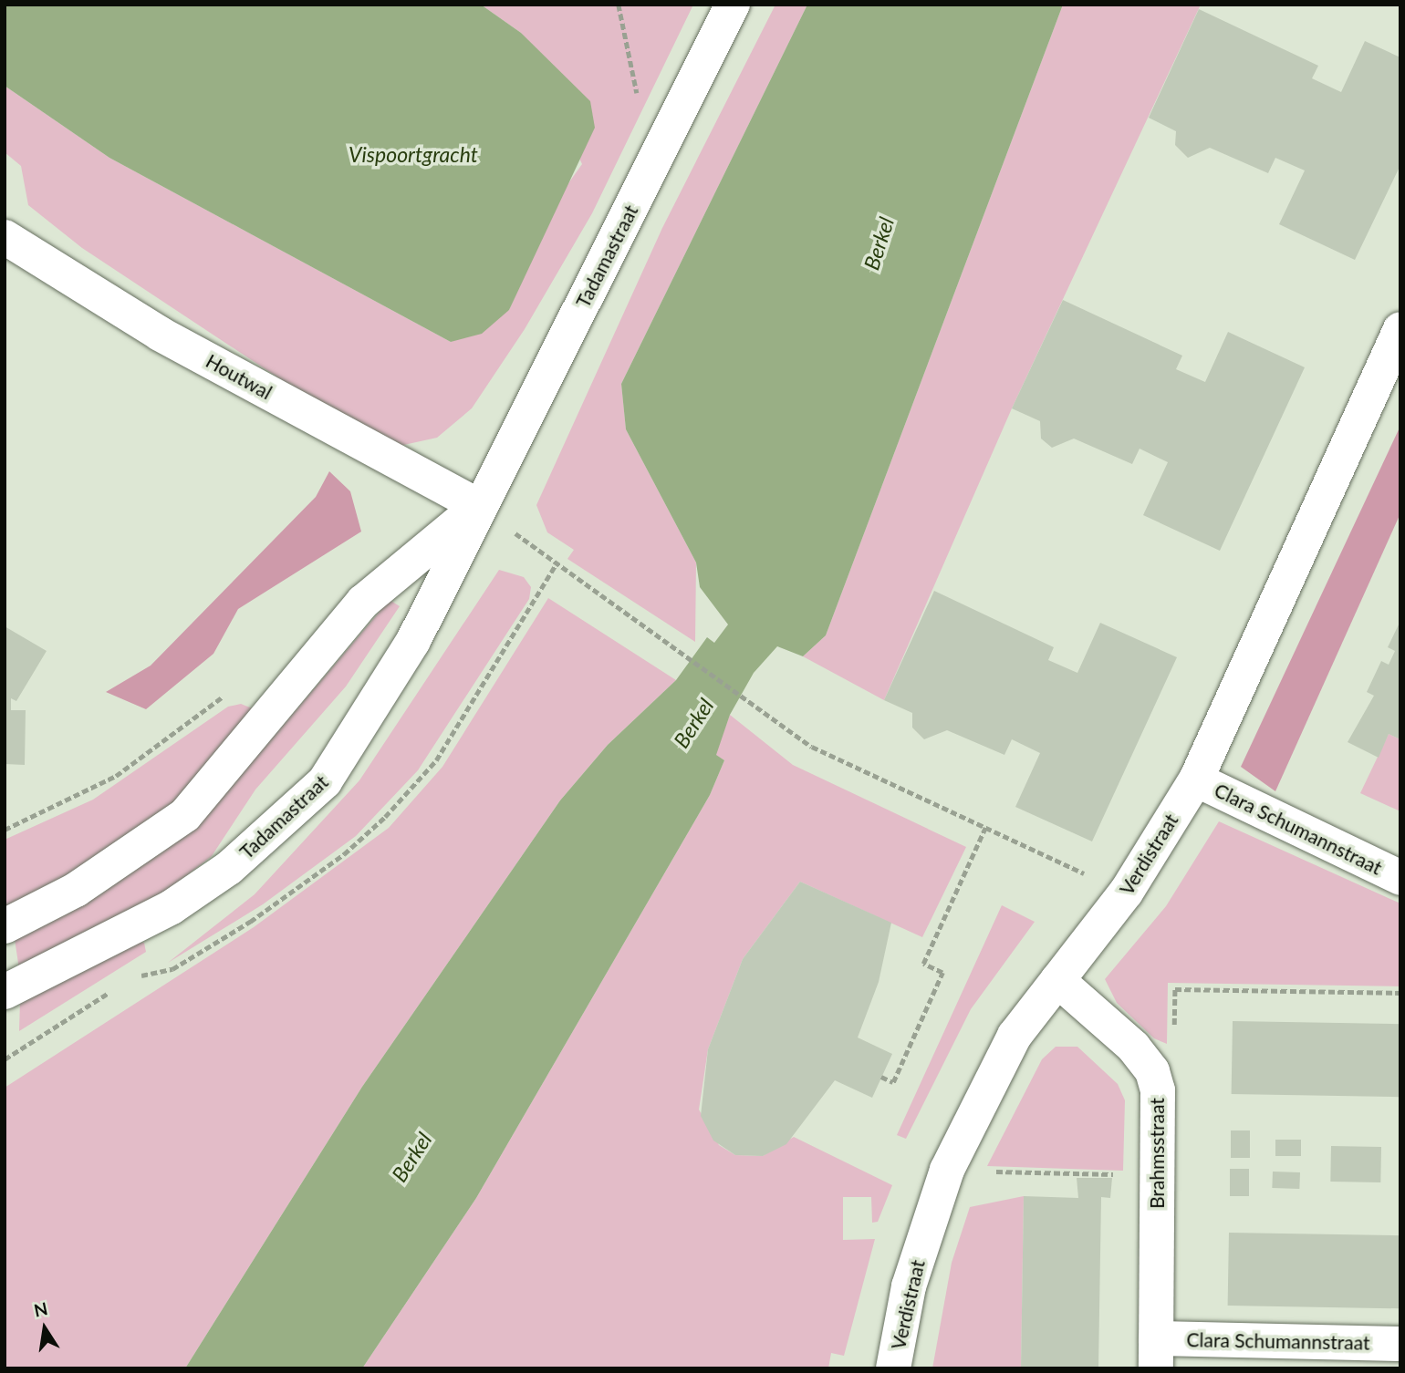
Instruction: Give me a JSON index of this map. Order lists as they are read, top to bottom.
{
  "streets": {
    "street": [
      "Tadamastraat",
      "Houtwal",
      "Clara Schumannstraat",
      "Verdistraat",
      "Brahmsstraat"
    ]
  },
  "crossings": [
    ["Tadamastraat", "Houtwal"],
    ["Clara Schumannstraat", "Verdistraat"],
    ["Clara Schumannstraat", "Brahmsstraat"],
    ["Verdistraat", "Brahmsstraat"]
  ],
  "water": ["Vispoortgracht", "Berkel"],
  "north": "top"
}
